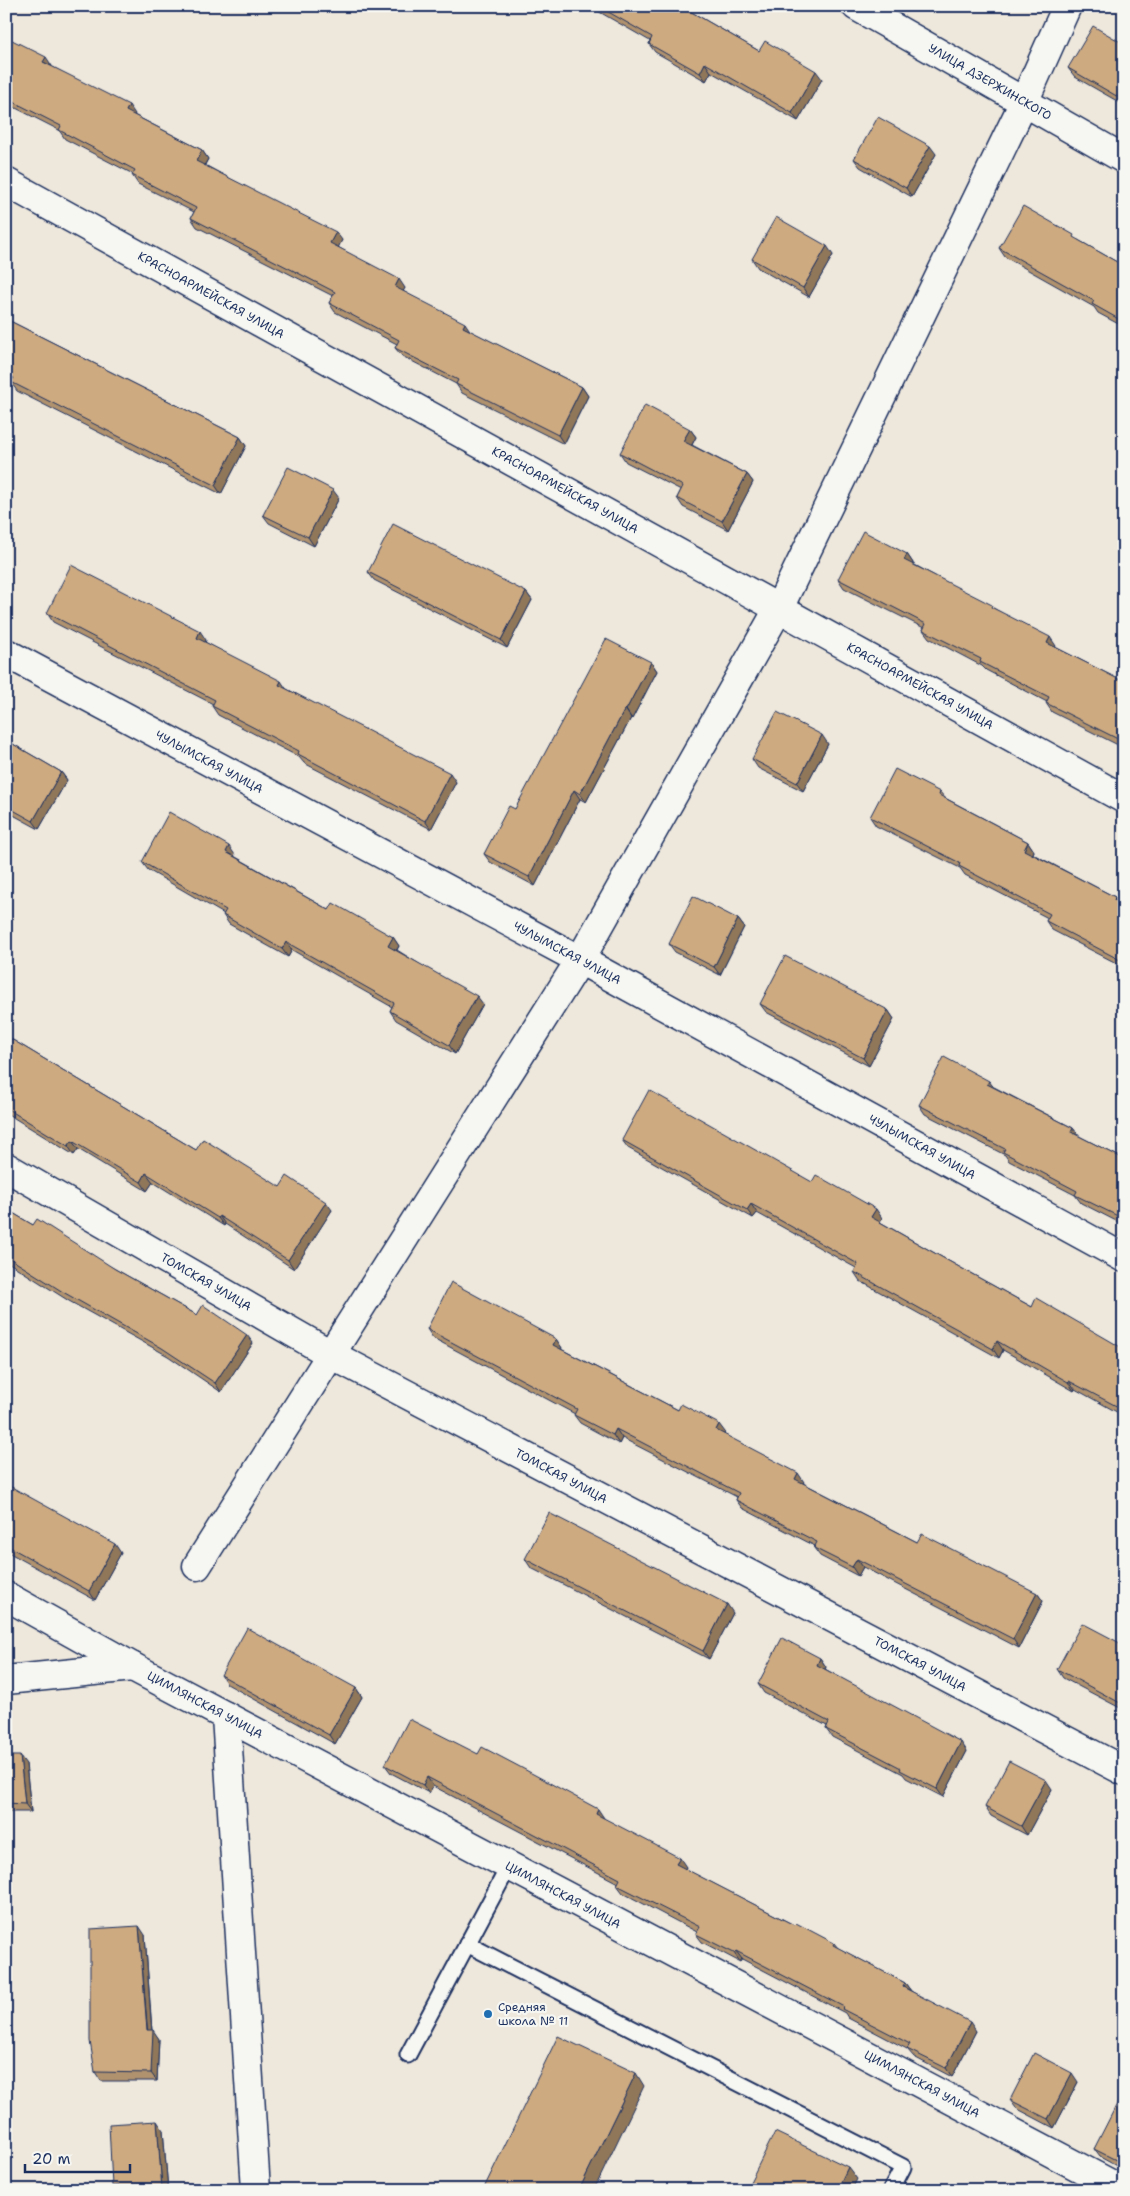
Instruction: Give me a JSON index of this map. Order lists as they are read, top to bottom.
{
  "streets": {
    "street": [
      "УЛИЦА ДЗЕРЖИНСКОГО",
      "КРАСНОАРМЕЙСКАЯ УЛИЦА",
      "ЧУЛЫМСКАЯ УЛИЦА",
      "ТОМСКАЯ УЛИЦА",
      "ЦИМЛЯНСКАЯ УЛИЦА"
    ]
  },
  "places": ["Средняя школа № 11"],
  "scale_bar": "20 m"
}
